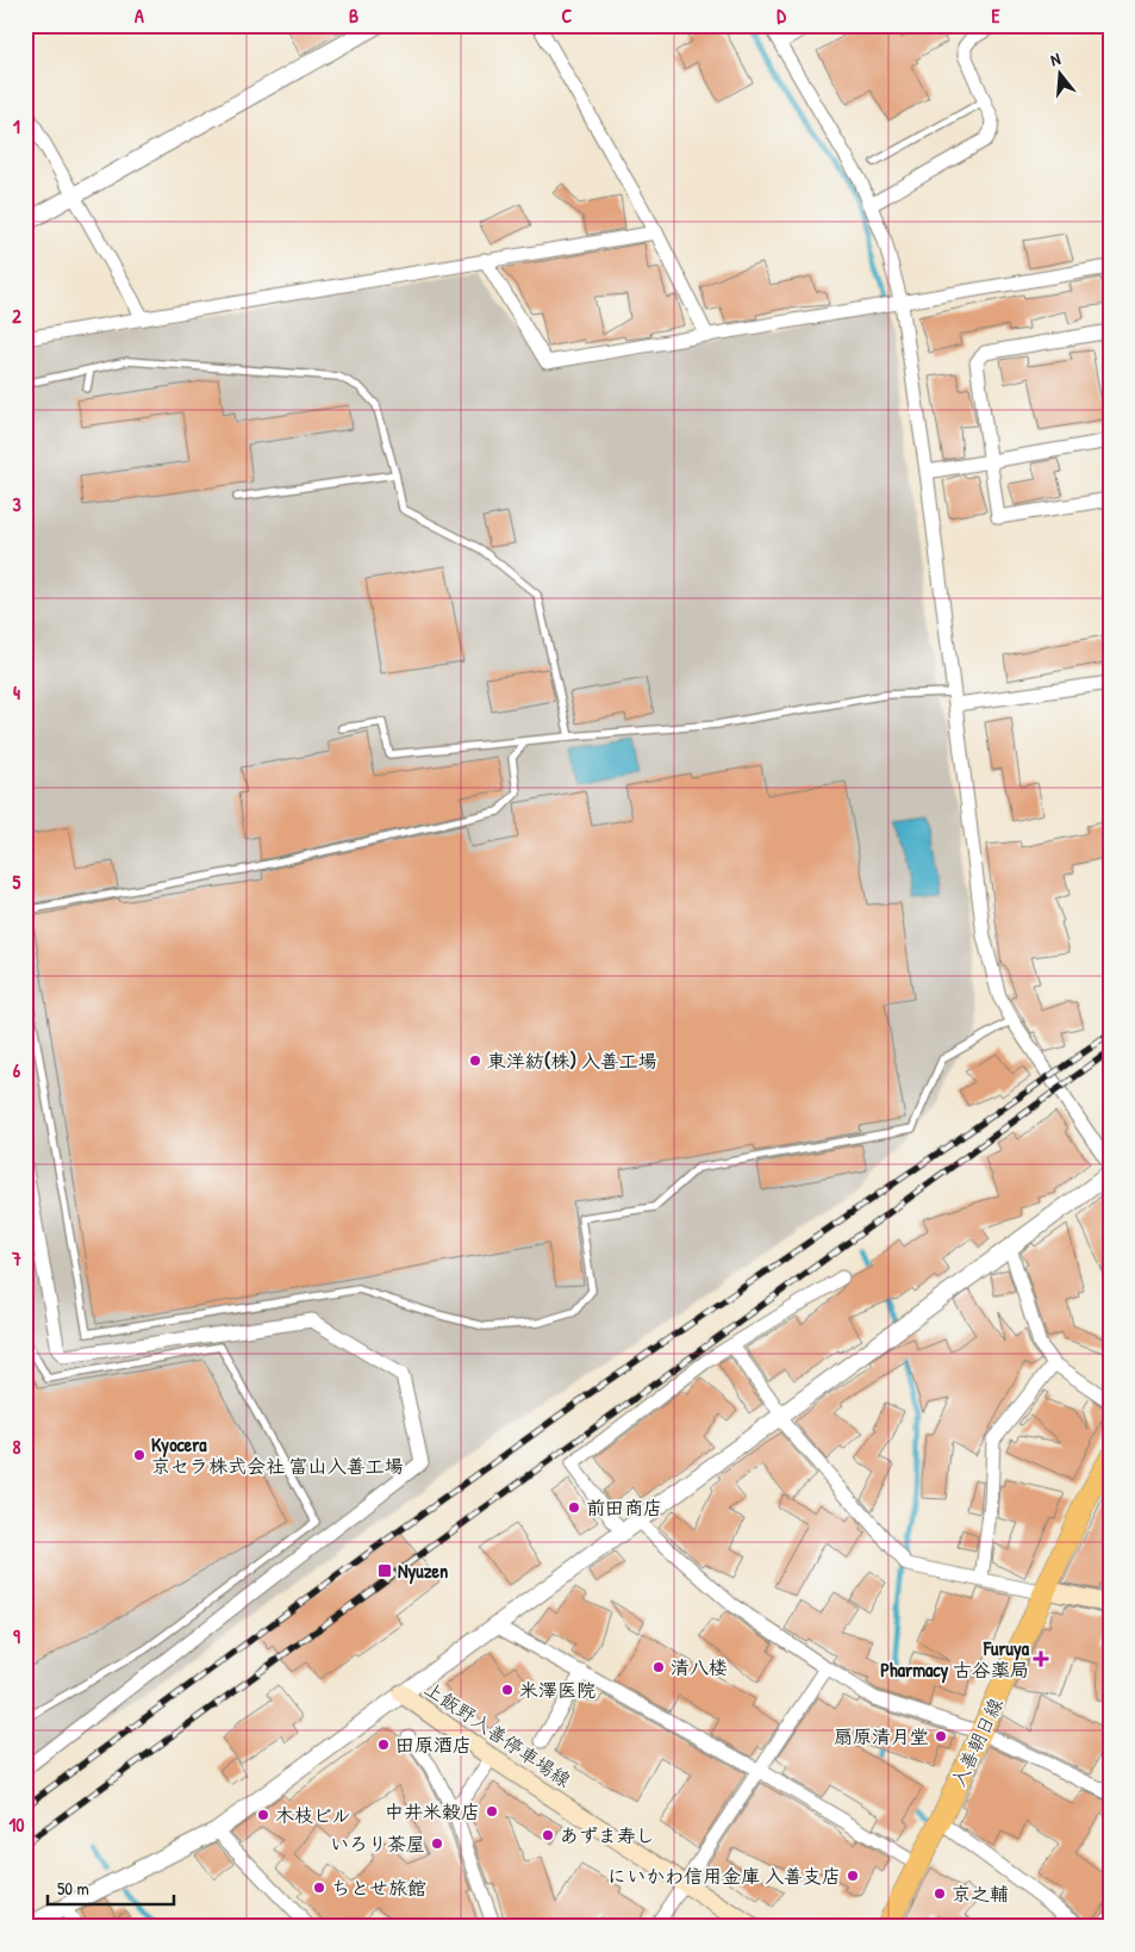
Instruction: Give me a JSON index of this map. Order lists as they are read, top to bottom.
{
  "streets": {
    "main road": ["上飯野入善停車場線", "入善朝日線"]
  },
  "places": {
    "other": [
      "東洋紡(株) 入善工場",
      "Kyocera 京セラ株式会社 富山入善工場",
      "前田商店",
      "清八楼",
      "米澤医院",
      "扇原清月堂",
      "田原酒店",
      "中井米穀店",
      "木枝ビル",
      "あずま寿し",
      "いろり茶屋",
      "にいかわ信用金庫 入善支店",
      "ちとせ旅館",
      "京之輔"
    ],
    "transit": ["Nyuzen"],
    "health": ["Furuya Pharmacy 古谷薬局"]
  },
  "scale_bar": "50 m",
  "north": "top",
  "grid": {
    "columns": [
      "A",
      "B",
      "C",
      "D",
      "E"
    ],
    "rows": [
      "1",
      "2",
      "3",
      "4",
      "5",
      "6",
      "7",
      "8",
      "9",
      "10"
    ]
  }
}
